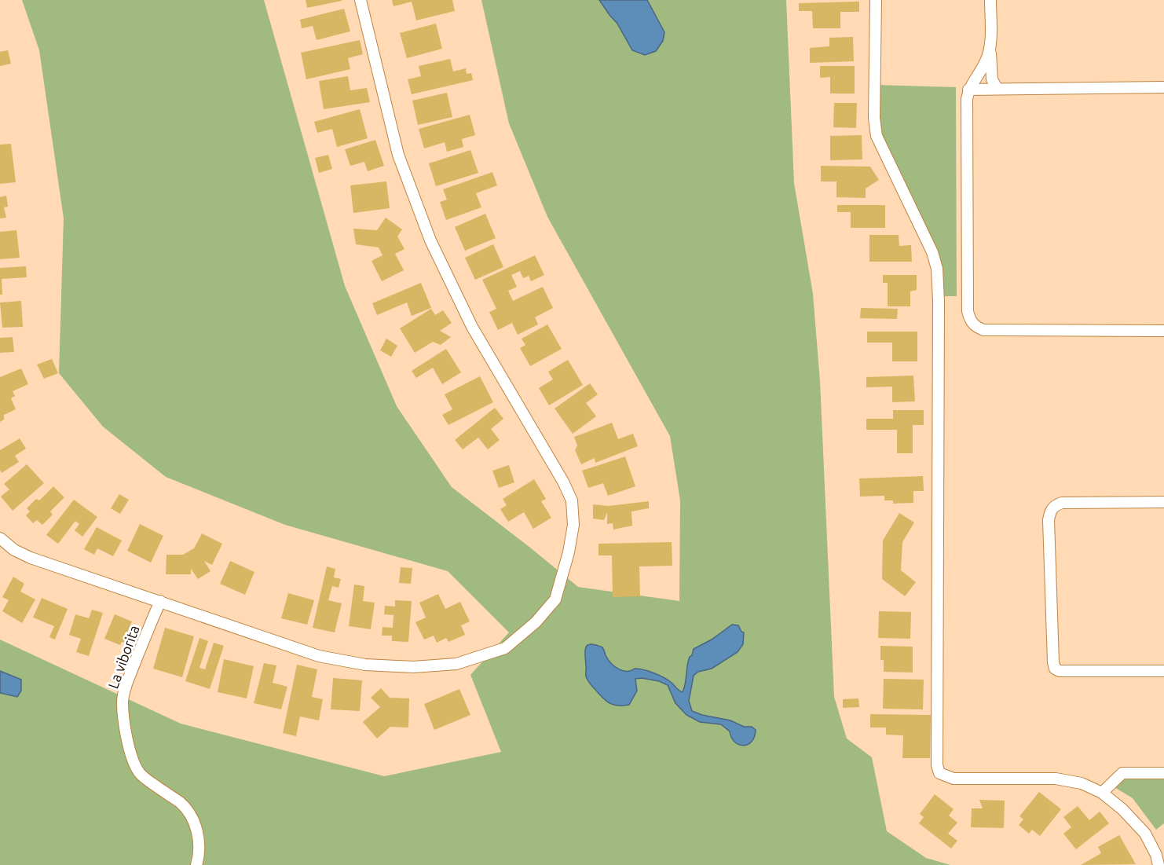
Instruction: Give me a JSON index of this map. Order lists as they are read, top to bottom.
{
  "streets": {
    "street": ["La viborita"]
  }
}
